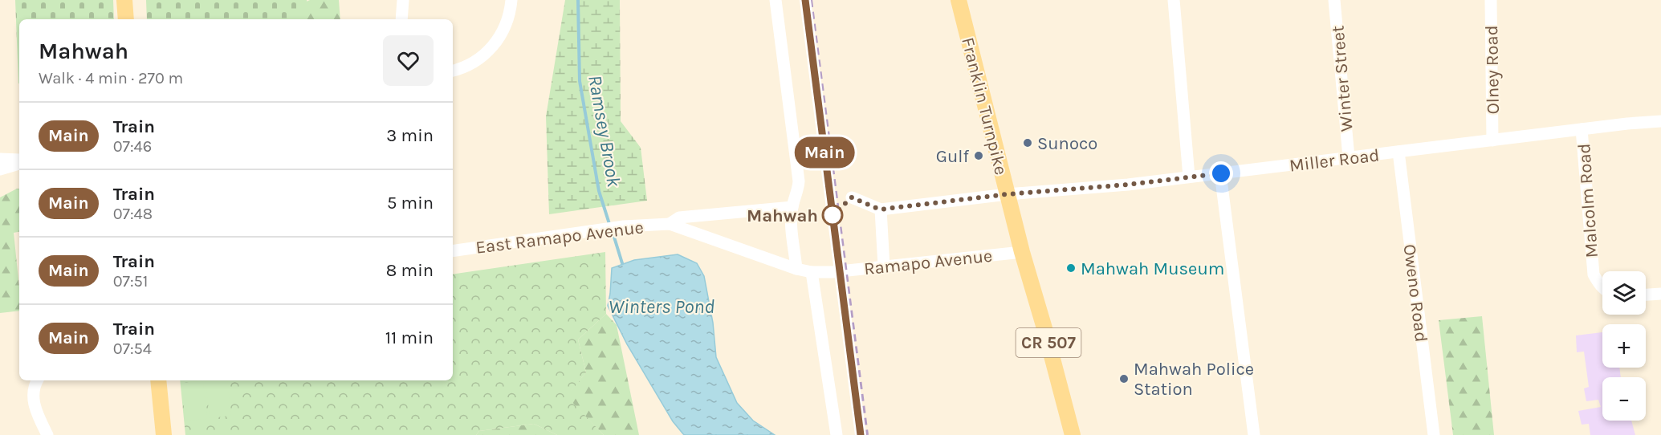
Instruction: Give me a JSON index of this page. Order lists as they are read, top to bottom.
{
  "streets": {
    "main road": ["Franklin Turnpike", "CR 507"],
    "street": [
      "Olney Road",
      "Winter Street",
      "Miller Road",
      "Malcolm Road",
      "East Ramapo Avenue",
      "Ramapo Avenue",
      "Oweno Road"
    ]
  },
  "crossings": [
    ["Olney Road", "Miller Road"],
    ["Winter Street", "Miller Road"],
    ["Franklin Turnpike", "Miller Road"],
    ["Franklin Turnpike", "Ramapo Avenue"],
    ["Miller Road", "Malcolm Road"],
    ["Miller Road", "Oweno Road"],
    ["East Ramapo Avenue", "Ramapo Avenue"]
  ],
  "water": ["Ramsey Brook", "Winters Pond"],
  "places": [
    "Sunoco",
    "Gulf",
    "Mahwah",
    "Mahwah Museum",
    "Mahwah Police Station"
  ],
  "page": {
    "on_map": "Main",
    "heading": ["Mahwah", "Walk · 4 min · 270 m"],
    "list": [
      {
        "mark": "Main",
        "name": "Train",
        "note": "07:46",
        "value": "3 min"
      },
      {
        "mark": "Main",
        "name": "Train",
        "note": "07:48",
        "value": "5 min"
      },
      {
        "mark": "Main",
        "name": "Train",
        "note": "07:51",
        "value": "8 min"
      },
      {
        "mark": "Main",
        "name": "Train",
        "note": "07:54",
        "value": "11 min"
      }
    ],
    "map_buttons": ["+", "−"]
  }
}
